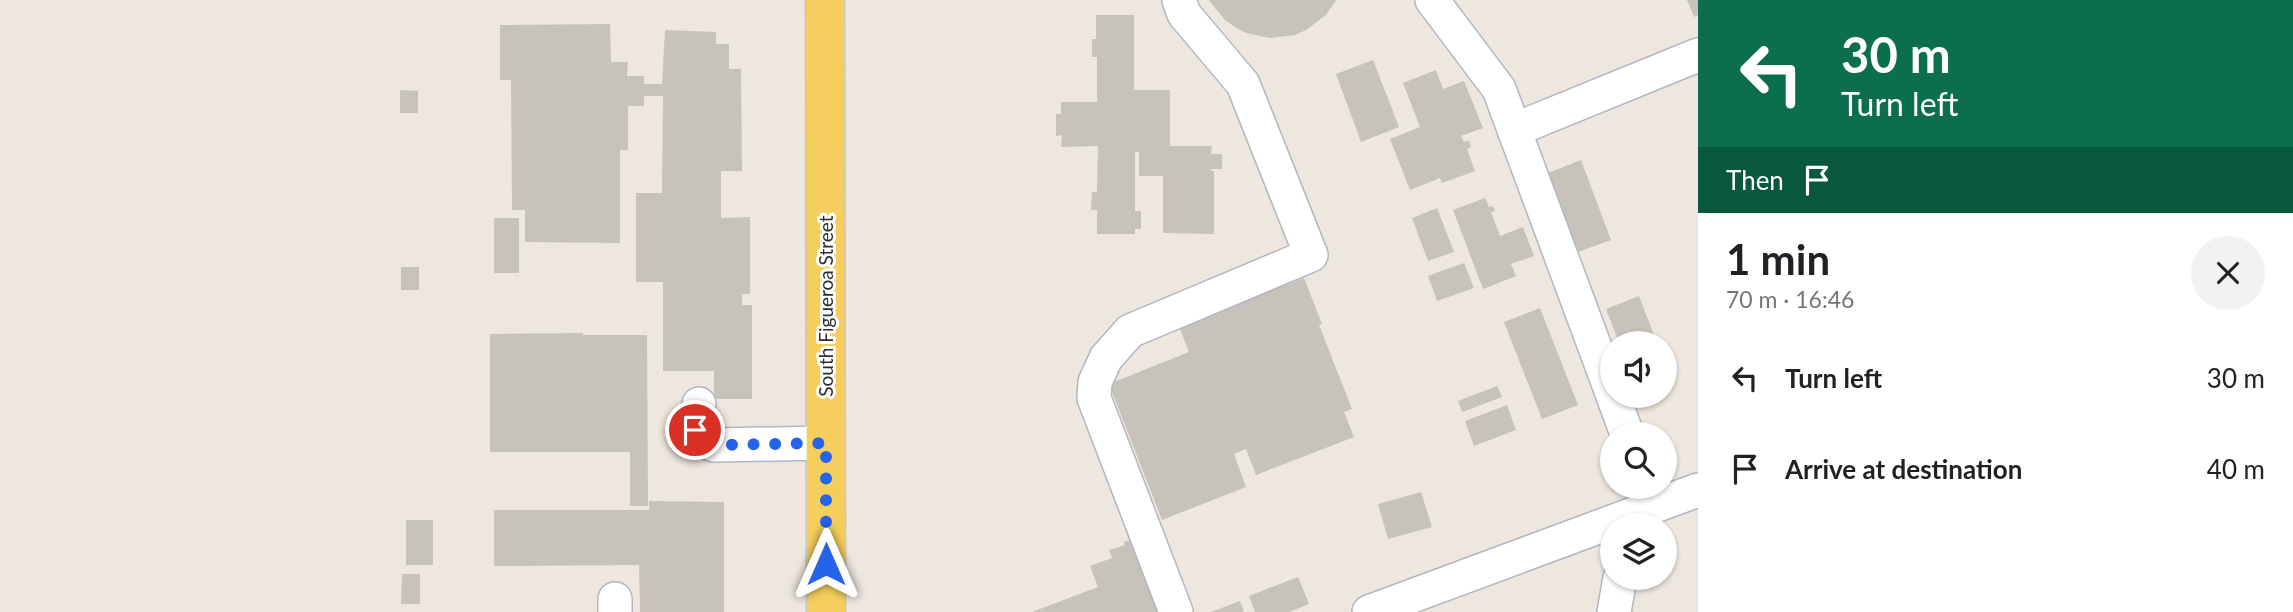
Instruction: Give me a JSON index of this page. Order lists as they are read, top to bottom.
{
  "streets": {
    "main road": ["South Figueroa Street"]
  },
  "page": {
    "turn": ["30 m", "Turn left"],
    "then": "Then",
    "heading": ["1 min", "70 m · 16:46"],
    "list": [
      {
        "name": "Turn left",
        "value": "30 m"
      },
      {
        "name": "Arrive at destination",
        "value": "40 m"
      }
    ]
  }
}
